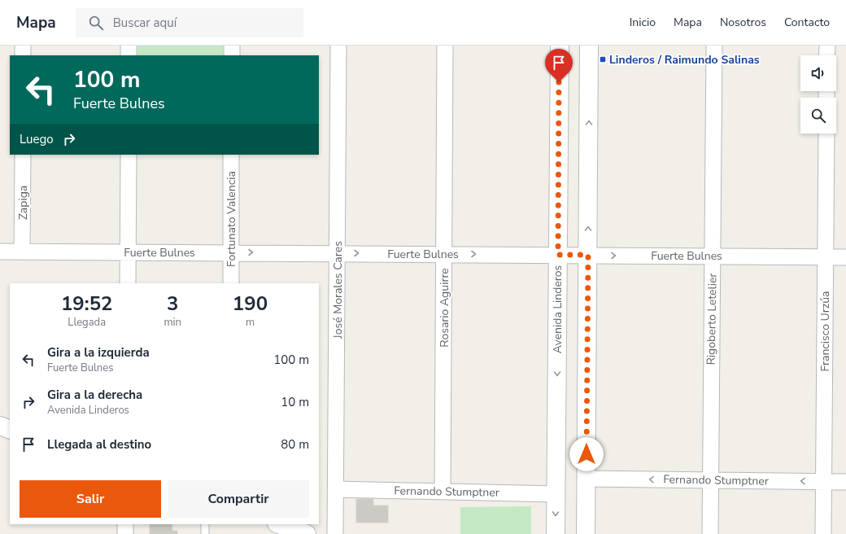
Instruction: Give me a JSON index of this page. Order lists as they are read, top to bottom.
{
  "streets": {
    "street": [
      "Zapiga",
      "Fortunato Valencia",
      "Fuerte Bulnes",
      "José Morales Cares",
      "Rosario Aguirre",
      "Avenida Linderos",
      "Rigoberto Letelier",
      "Francisco Urzúa",
      "Fernando Stumptner"
    ]
  },
  "crossings": [
    ["Zapiga", "Fuerte Bulnes"],
    ["Fortunato Valencia", "Fuerte Bulnes"],
    ["Fuerte Bulnes", "José Morales Cares"],
    ["Fuerte Bulnes", "Rosario Aguirre"],
    ["Fuerte Bulnes", "Avenida Linderos"],
    ["Fuerte Bulnes", "Rigoberto Letelier"],
    ["Fuerte Bulnes", "Francisco Urzúa"],
    ["José Morales Cares", "Fernando Stumptner"],
    ["Rosario Aguirre", "Fernando Stumptner"],
    ["Avenida Linderos", "Fernando Stumptner"],
    ["Rigoberto Letelier", "Fernando Stumptner"],
    ["Francisco Urzúa", "Fernando Stumptner"]
  ],
  "one_way": ["Fuerte Bulnes", "Fernando Stumptner"],
  "places": {
    "transit": ["Linderos / Raimundo Salinas"]
  },
  "page": {
    "header": "Mapa",
    "search": "Buscar aquí",
    "nav": [
      "Inicio",
      "Mapa",
      "Nosotros",
      "Contacto"
    ],
    "turn": ["100 m", "Fuerte Bulnes"],
    "then": "Luego",
    "eta": [
      "19:52",
      "Llegada",
      "3",
      "min",
      "190",
      "m"
    ],
    "list": [
      {
        "name": "Gira a la izquierda",
        "note": "Fuerte Bulnes",
        "value": "100 m"
      },
      {
        "name": "Gira a la derecha",
        "note": "Avenida Linderos",
        "value": "10 m"
      },
      {
        "name": "Llegada al destino",
        "value": "80 m"
      }
    ],
    "buttons": ["Salir", "Compartir"]
  }
}
